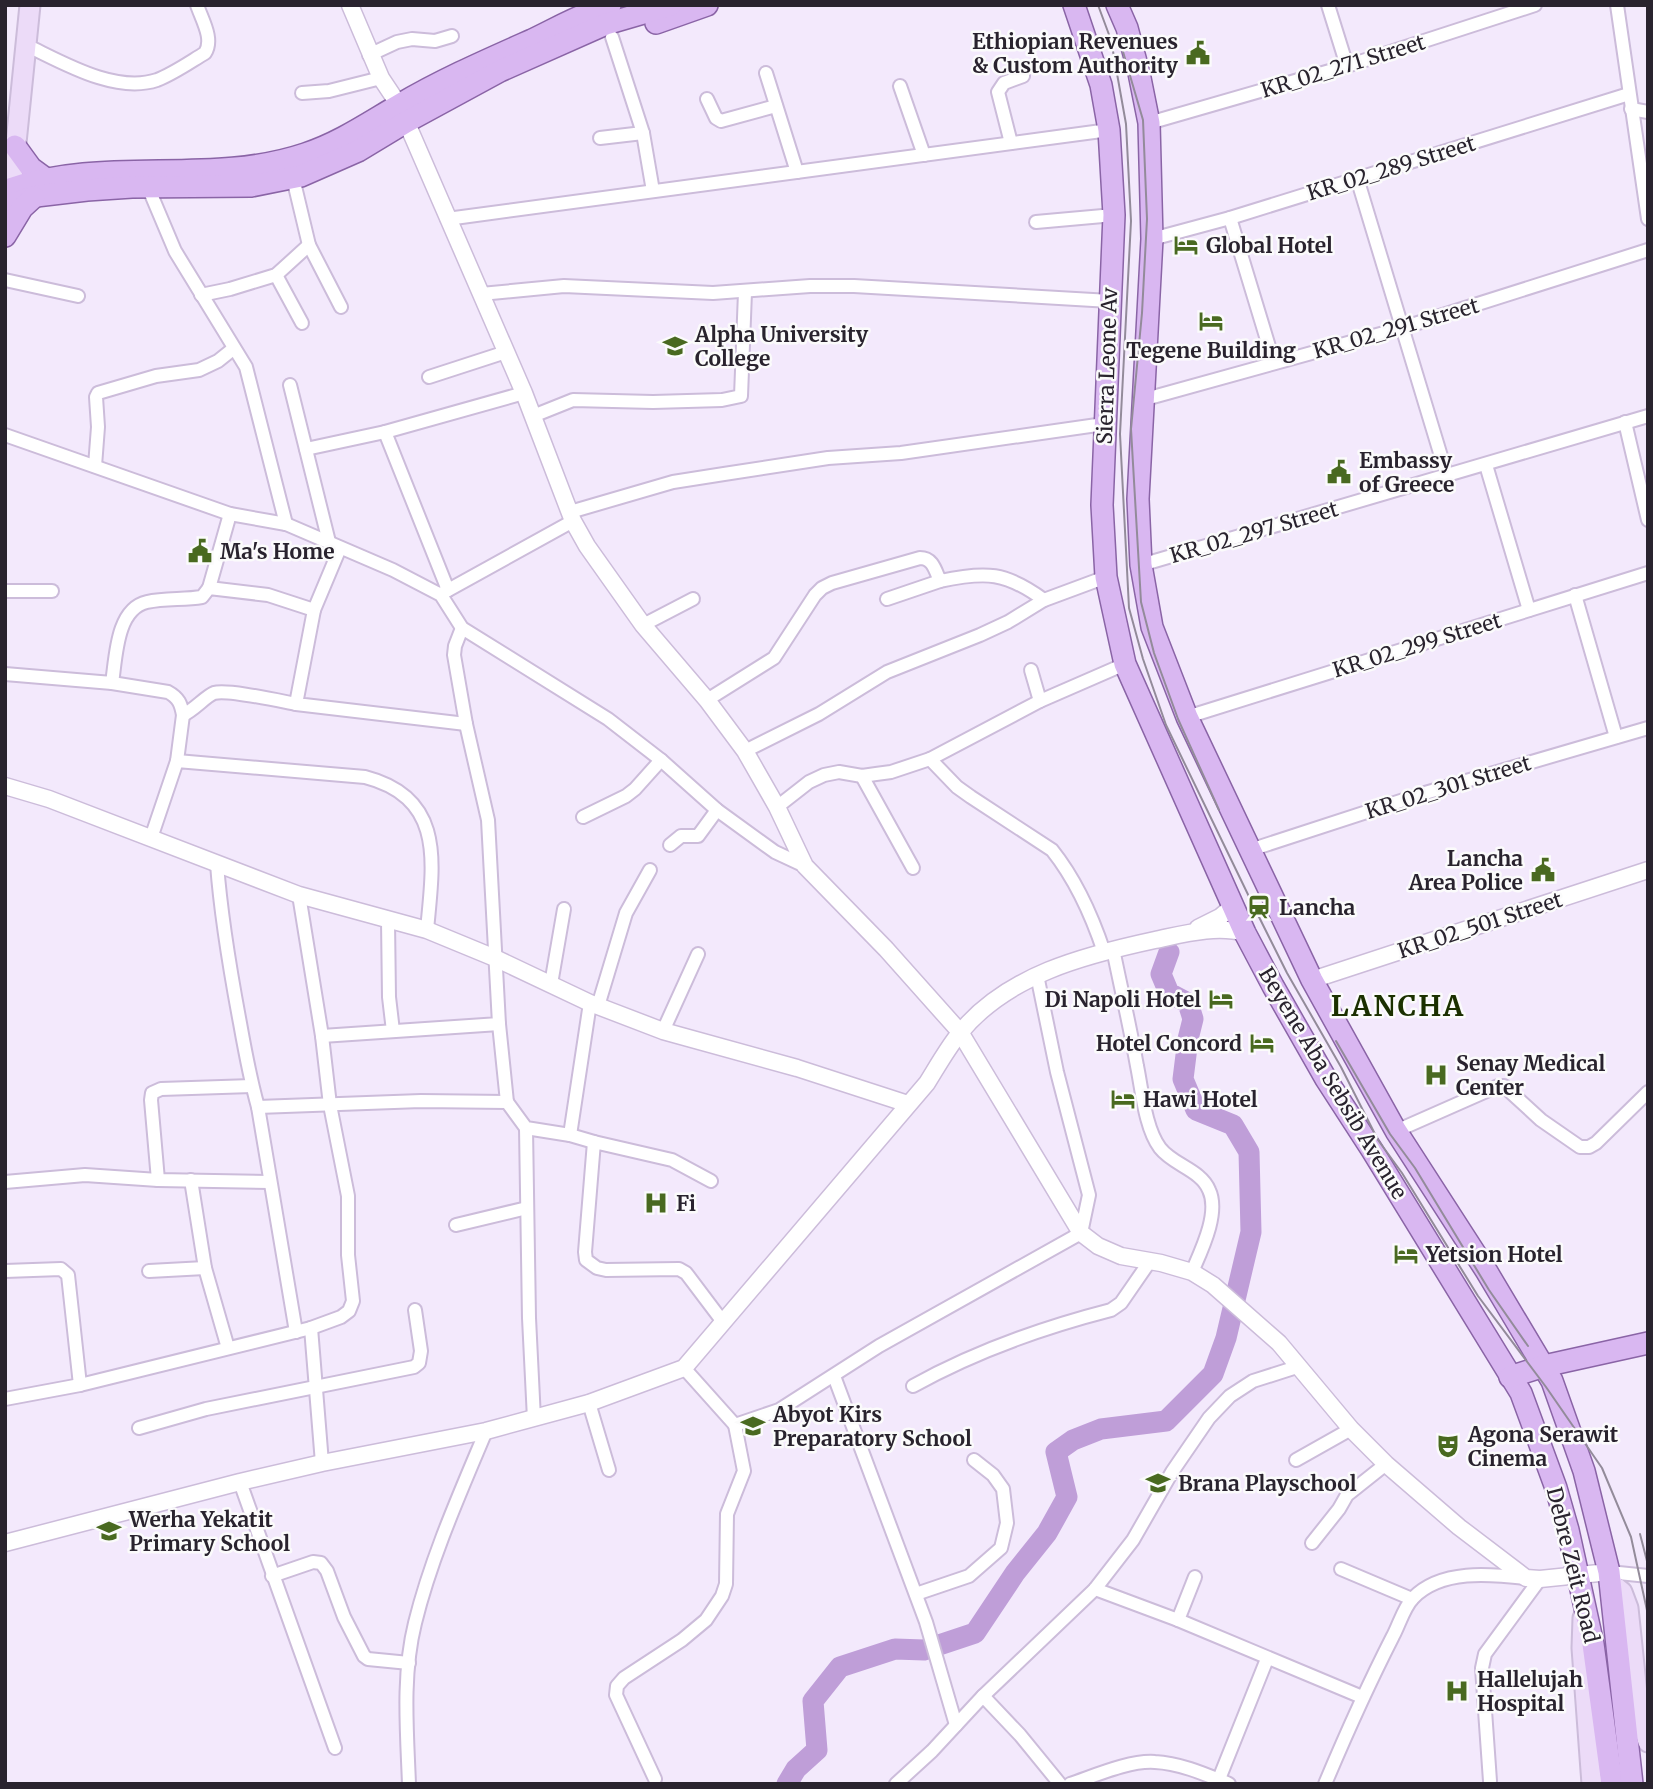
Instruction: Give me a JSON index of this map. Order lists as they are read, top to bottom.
{
  "streets": {
    "main road": ["Sierra Leone Av", "Beyene Aba Sebsib Avenue", "Debre Zeit Road"],
    "street": [
      "KR_02_271 Street",
      "KR_02_289 Street",
      "KR_02_291 Street",
      "KR_02_297 Street",
      "KR_02_299 Street",
      "KR_02_301 Street",
      "KR_02_501 Street"
    ]
  },
  "crossings": [
    ["KR_02_271 Street", "Sierra Leone Av"],
    ["KR_02_289 Street", "Sierra Leone Av"],
    ["KR_02_291 Street", "Sierra Leone Av"],
    ["Sierra Leone Av", "KR_02_297 Street"],
    ["Sierra Leone Av", "KR_02_299 Street"],
    ["Sierra Leone Av", "Beyene Aba Sebsib Avenue"],
    ["KR_02_299 Street", "Beyene Aba Sebsib Avenue"],
    ["KR_02_301 Street", "Beyene Aba Sebsib Avenue"],
    ["KR_02_501 Street", "Beyene Aba Sebsib Avenue"],
    ["Beyene Aba Sebsib Avenue", "Debre Zeit Road"]
  ],
  "districts": ["LANCHA"],
  "places": {
    "public building": [
      "Ethiopian Revenues & Custom Authority",
      "Embassy of Greece",
      "Ma's Home",
      "Lancha Area Police"
    ],
    "hotel": [
      "Global Hotel",
      "Tegene Building",
      "Di Napoli Hotel",
      "Hotel Concord",
      "Hawi Hotel",
      "Yetsion Hotel"
    ],
    "school or university": [
      "Alpha University College",
      "Abyot Kirs Preparatory School",
      "Brana Playschool",
      "Werha Yekatit Primary School"
    ],
    "station": ["Lancha"],
    "hospital": ["Senay Medical Center", "Fi", "Hallelujah Hospital"],
    "theatre": ["Agona Serawit Cinema"]
  }
}
